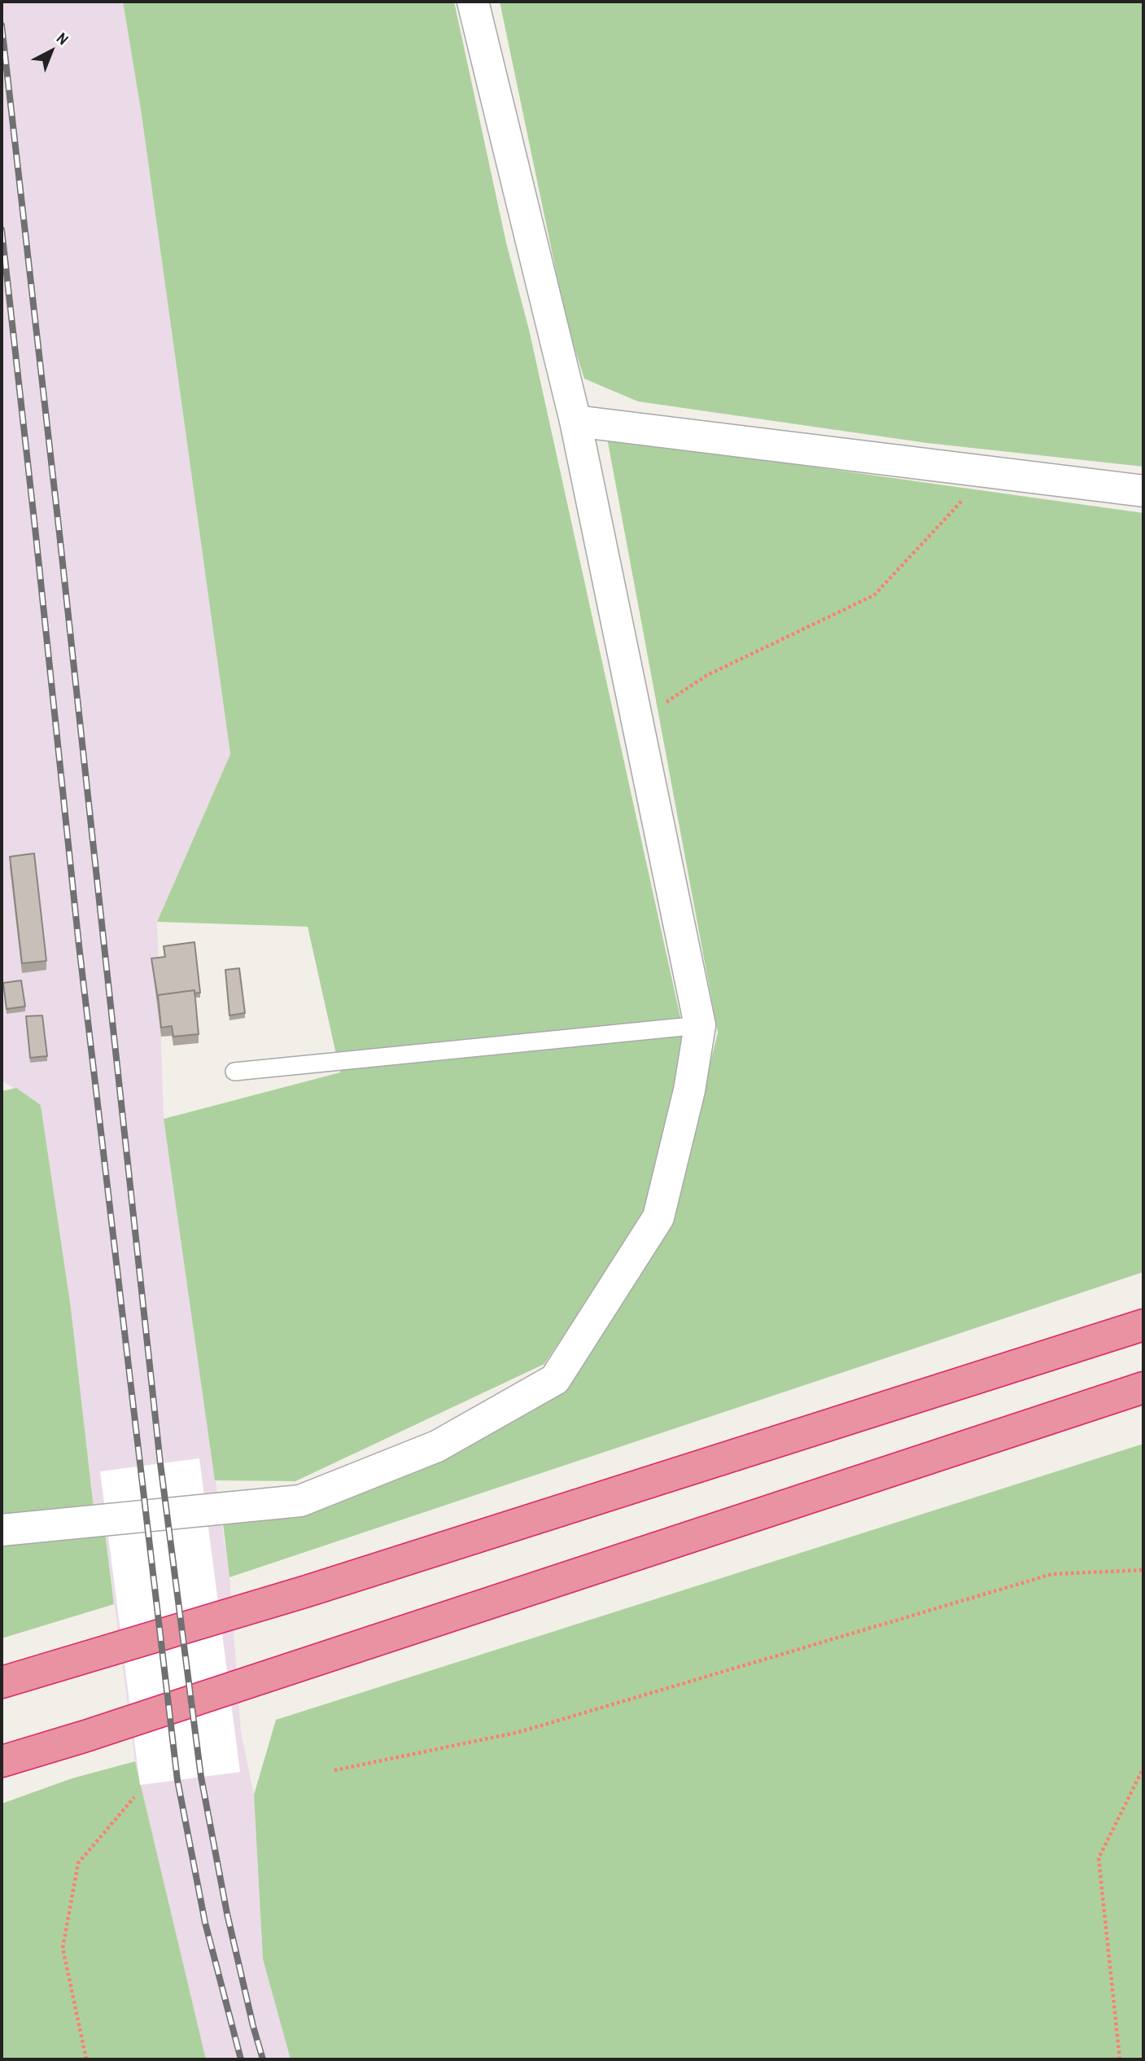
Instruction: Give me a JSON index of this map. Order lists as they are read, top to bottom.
{
  "north": "top right"
}
